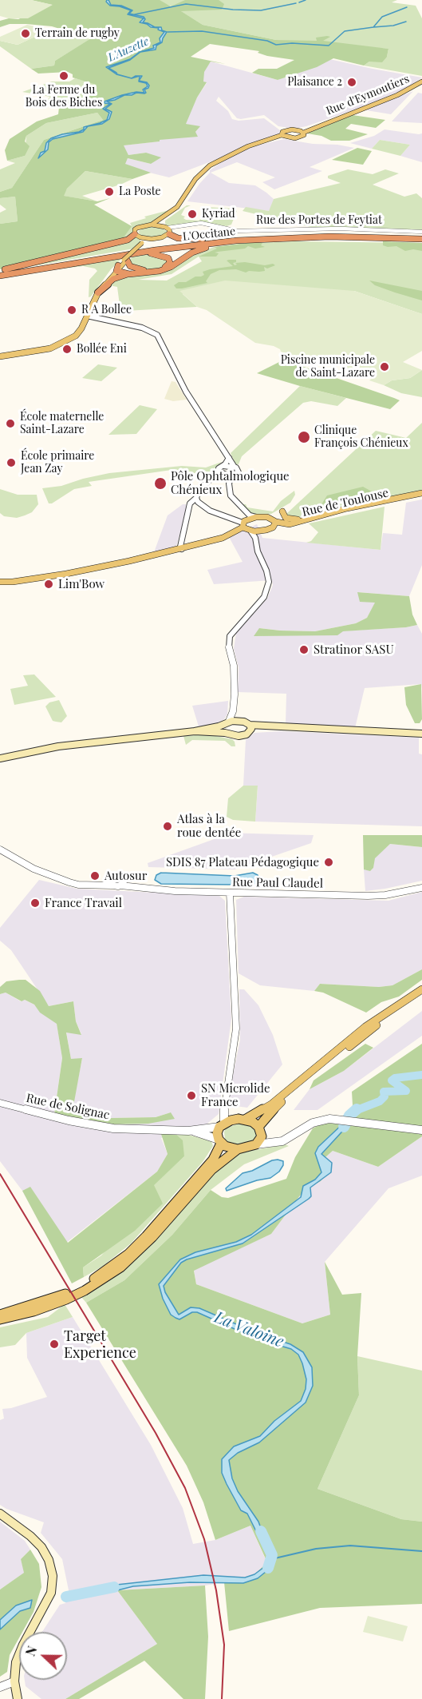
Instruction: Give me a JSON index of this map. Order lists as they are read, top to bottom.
{
  "streets": {
    "highway": ["L'Occitane"],
    "main road": ["Rue d'Eymoutiers", "Rue de Toulouse"],
    "street": ["Rue des Portes de Feytiat", "Rue Paul Claudel", "Rue de Solignac"]
  },
  "water": ["L'Auzette", "La Valoine"],
  "places": [
    "Terrain de rugby",
    "La Ferme du Bois des Biches",
    "Plaisance 2",
    "La Poste",
    "Kyriad",
    "R A Bollee",
    "Bollée Eni",
    "Piscine municipale de Saint-Lazare",
    "École maternelle Saint-Lazare",
    "Clinique François Chénieux",
    "École primaire Jean Zay",
    "Pôle Ophtalmologique Chénieux",
    "Lim'Bow",
    "Stratinor SASU",
    "Atlas à la roue dentée",
    "SDIS 87 Plateau Pédagogique",
    "Autosur",
    "France Travail",
    "SN Microlide France",
    "Target Experience"
  ],
  "north": "left"
}
